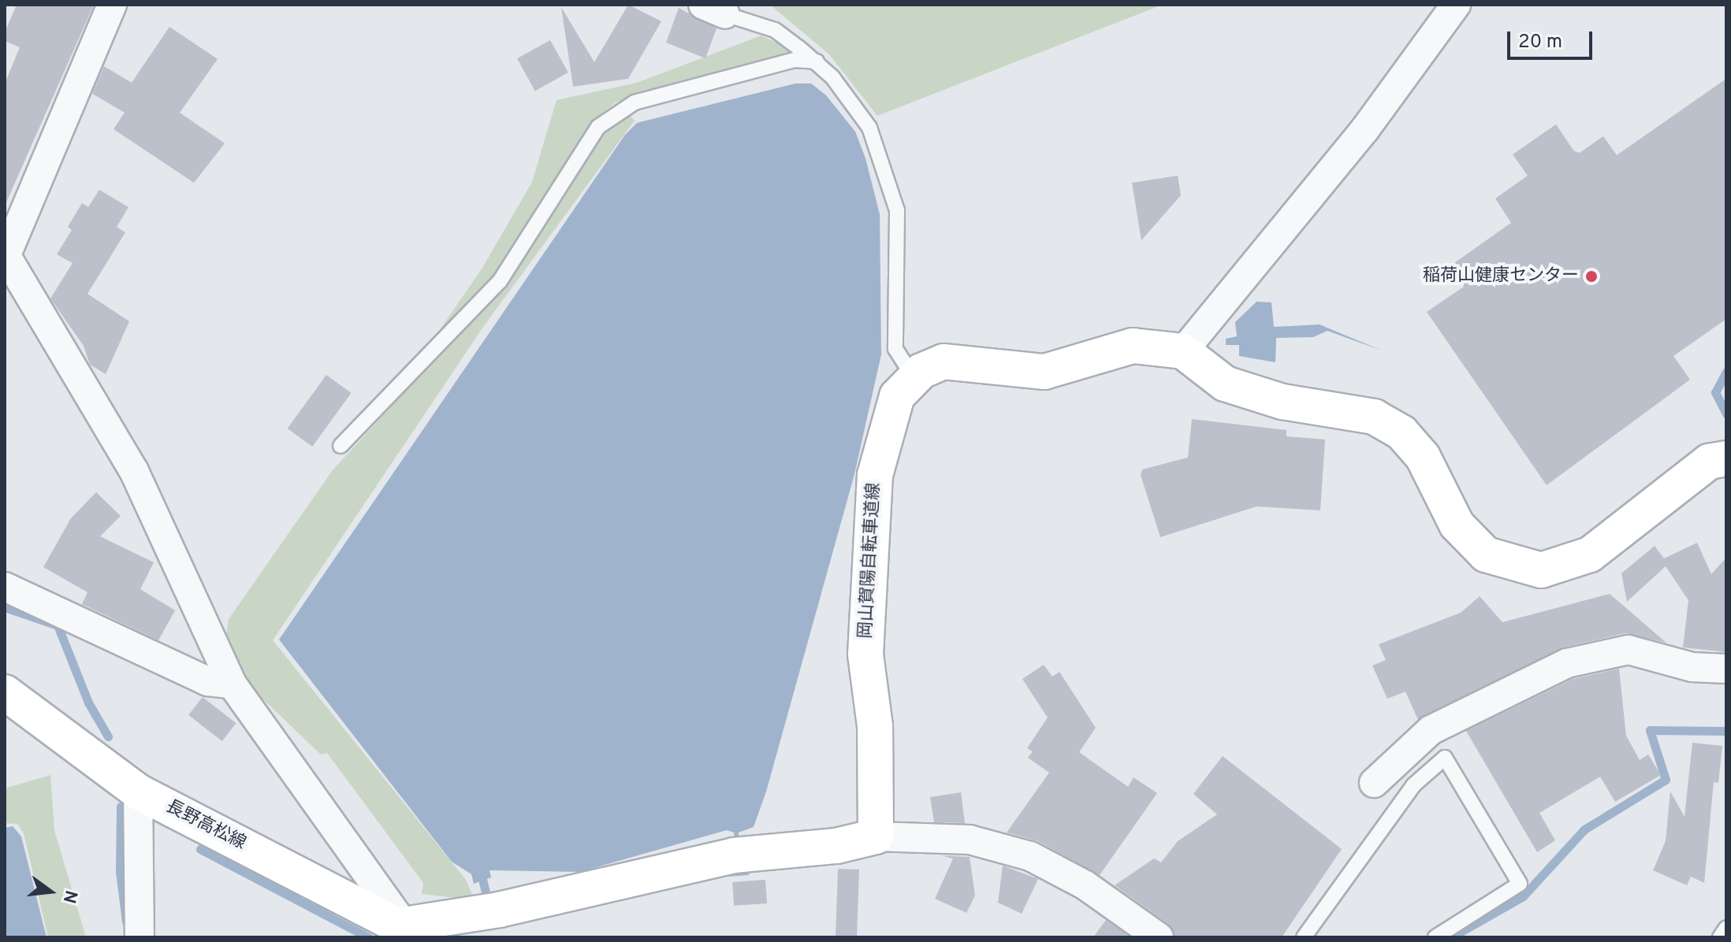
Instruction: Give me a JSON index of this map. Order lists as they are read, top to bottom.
{
  "streets": {
    "main road": ["岡山賀陽自転車道線", "長野高松線"]
  },
  "places": ["稲荷山健康センター"],
  "scale_bar": "20 m",
  "north": "right"
}
